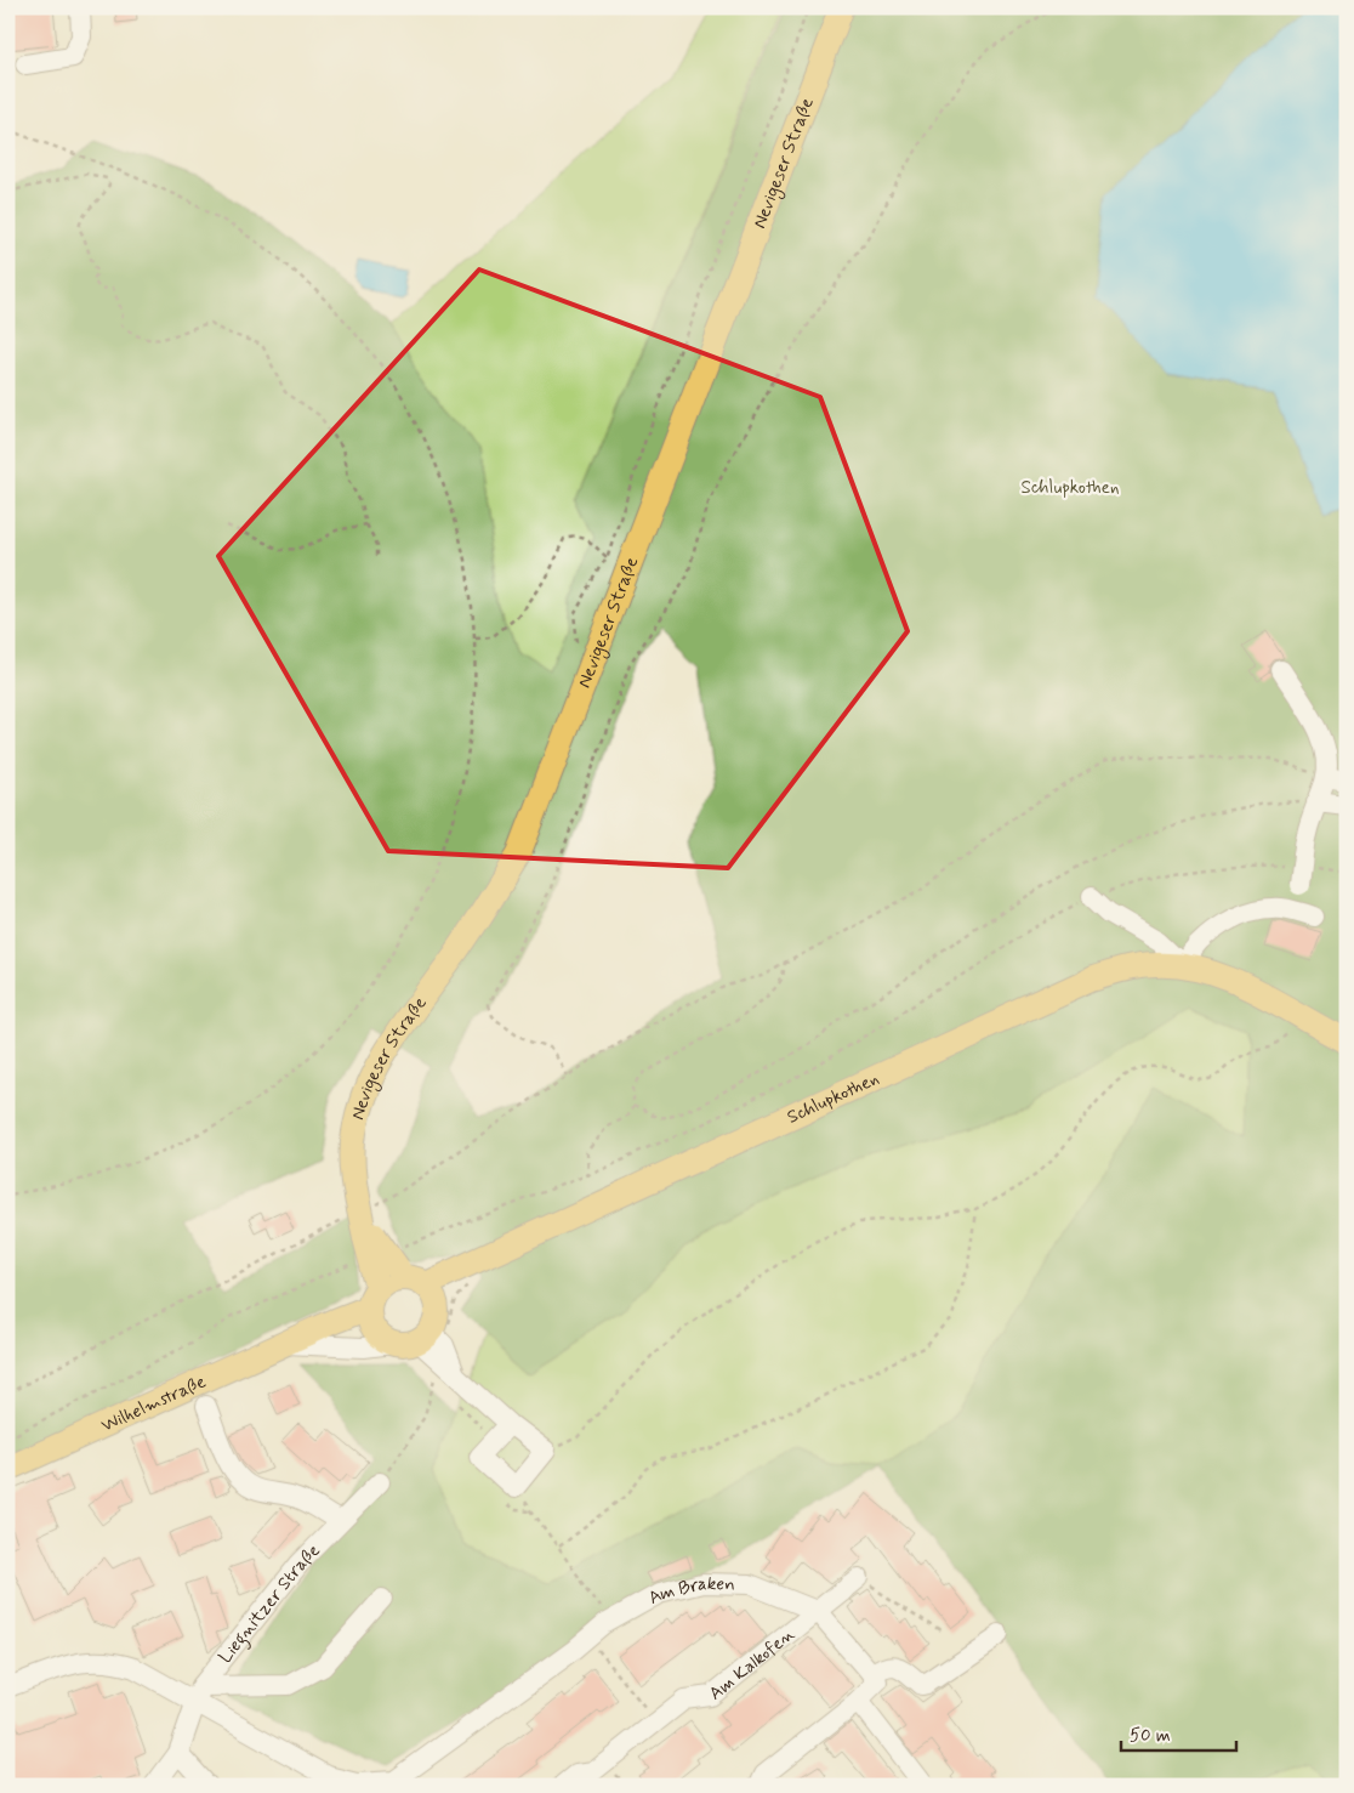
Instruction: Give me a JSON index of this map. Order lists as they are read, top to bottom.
{
  "streets": {
    "main road": ["Nevigeser Straße", "Schlupkothen", "Wilhelmstraße"],
    "street": ["Am Braken", "Liegnitzer Straße", "Am Kalkofen"]
  },
  "crossings": [
    ["Nevigeser Straße", "Schlupkothen"],
    ["Nevigeser Straße", "Wilhelmstraße"],
    ["Schlupkothen", "Wilhelmstraße"],
    ["Am Braken", "Liegnitzer Straße"],
    ["Am Braken", "Am Kalkofen"]
  ],
  "parks": ["Schlupkothen"],
  "scale_bar": "50 m"
}
